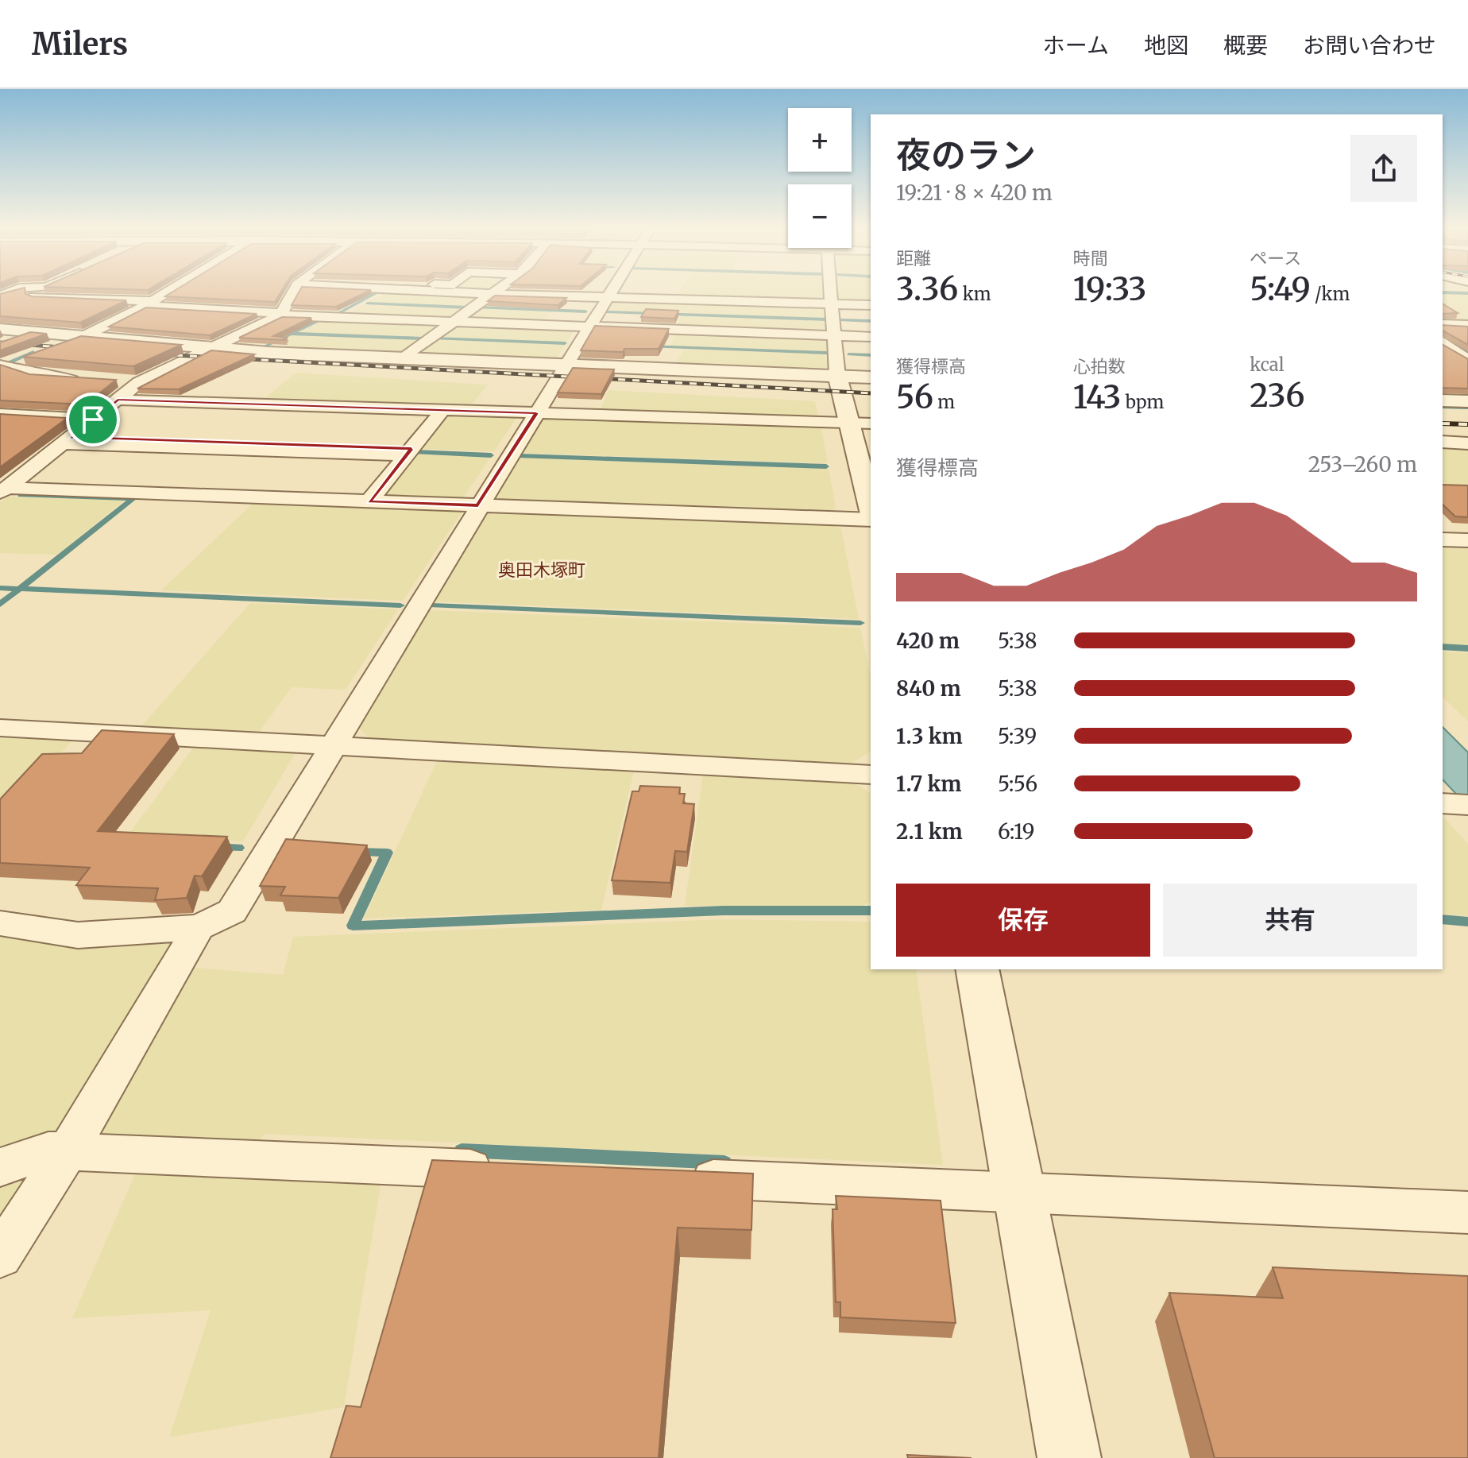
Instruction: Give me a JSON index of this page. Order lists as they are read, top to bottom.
{
  "districts": ["奥田木塚町"],
  "page": {
    "header": "Milers",
    "nav": [
      "ホーム",
      "地図",
      "概要",
      "お問い合わせ"
    ],
    "map_buttons": ["+", "−"],
    "heading": ["夜のラン", "19:21 · 8 × 420 m"],
    "stats": [
      ["距離", "3.36 km"],
      ["時間", "19:33"],
      ["ペース", "5:49 /km"],
      ["獲得標高", "56 m"],
      ["心拍数", "143 bpm"],
      ["kcal", "236"]
    ],
    "chart": ["獲得標高", "253–260 m"],
    "list": [
      {
        "name": "420 m",
        "note": "5:38"
      },
      {
        "name": "840 m",
        "note": "5:38"
      },
      {
        "name": "1.3 km",
        "note": "5:39"
      },
      {
        "name": "1.7 km",
        "note": "5:56"
      },
      {
        "name": "2.1 km",
        "note": "6:19"
      }
    ],
    "buttons": ["保存", "共有"]
  }
}
